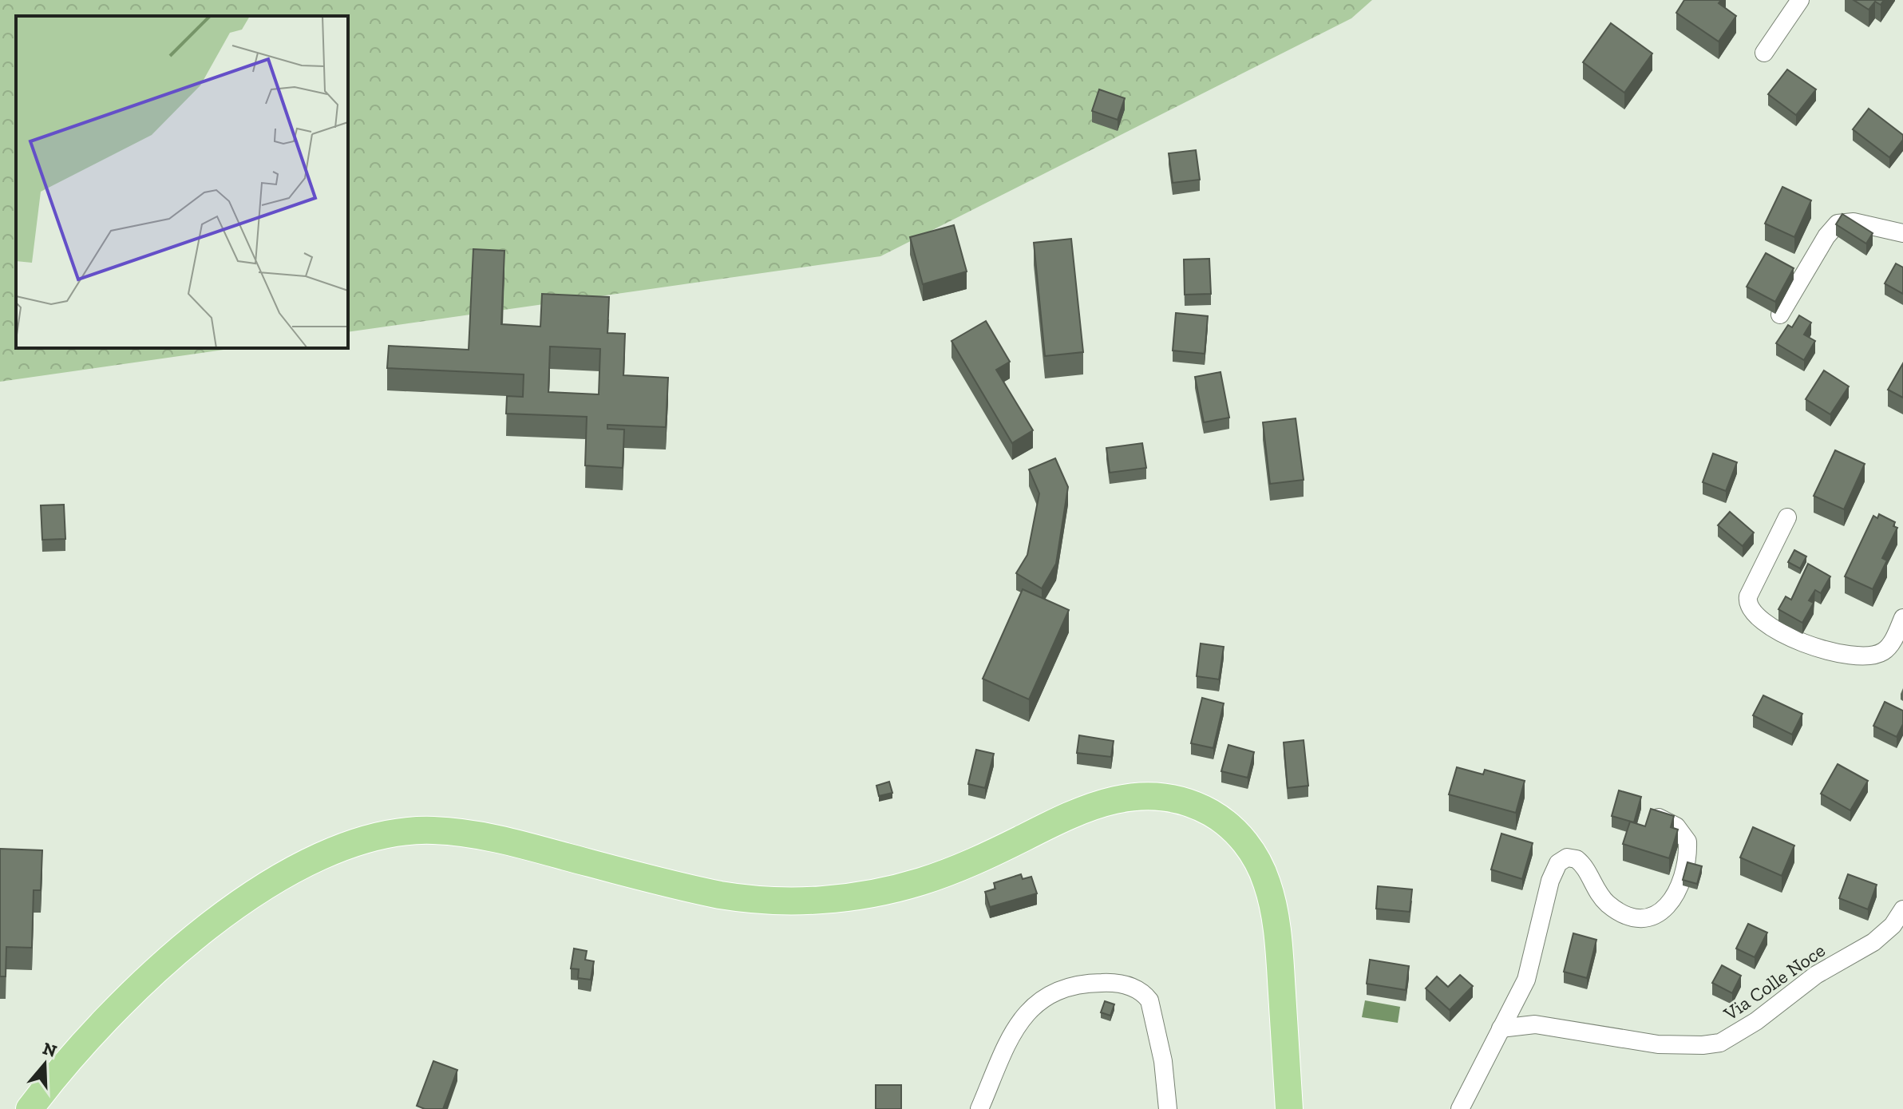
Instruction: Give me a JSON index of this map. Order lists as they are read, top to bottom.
{
  "streets": {
    "street": ["Via Colle Noce"]
  },
  "north": "top"
}
